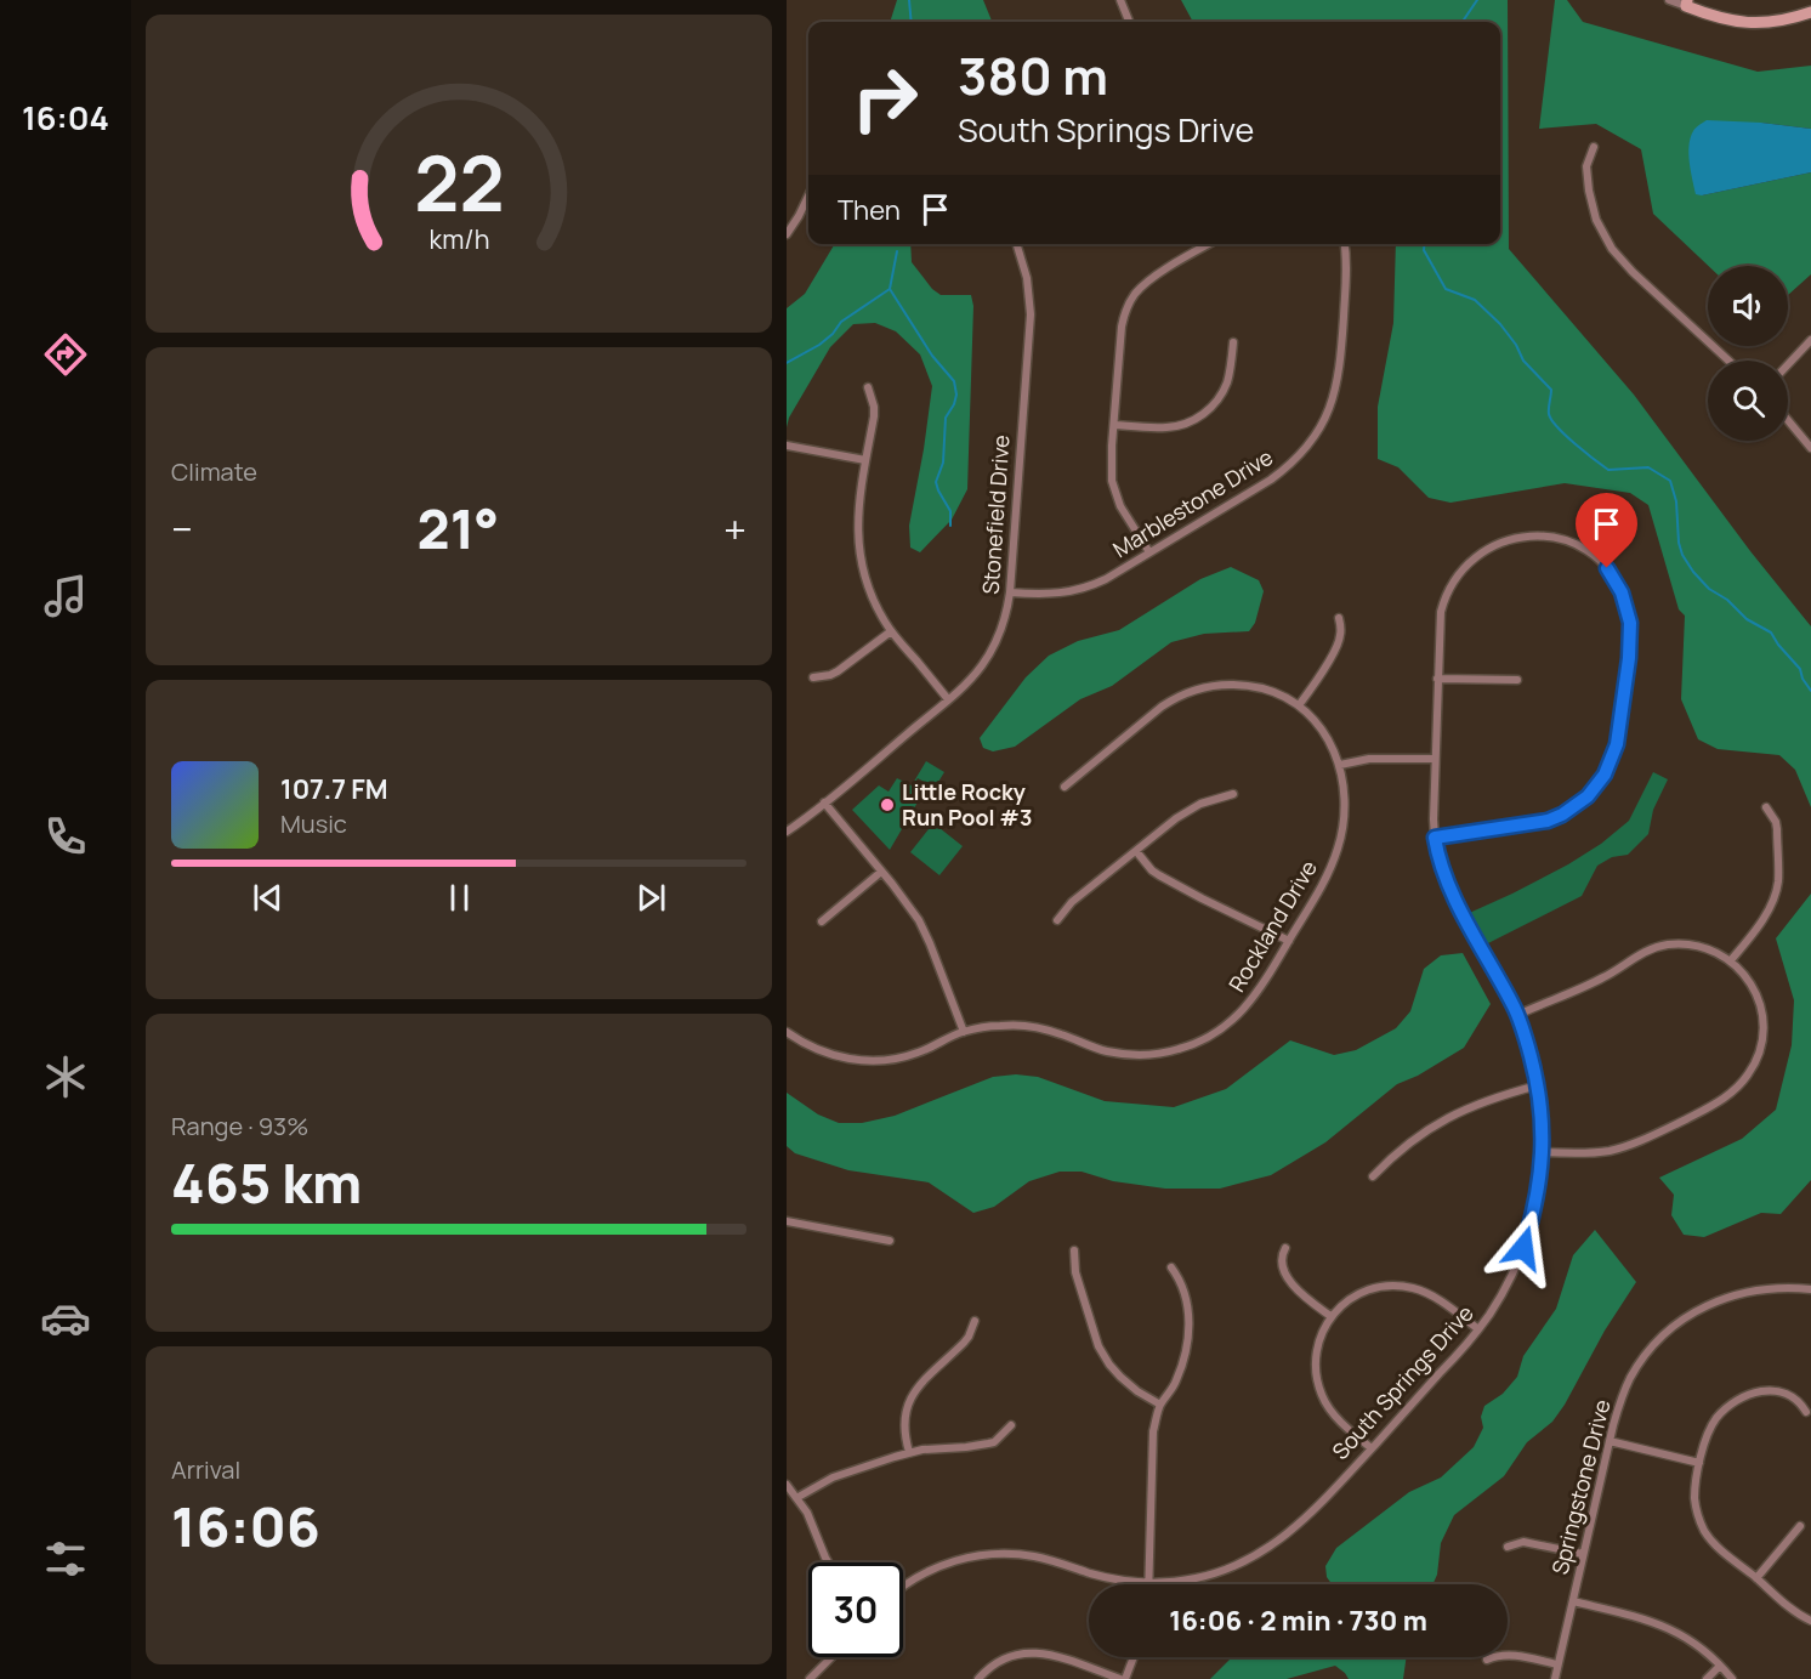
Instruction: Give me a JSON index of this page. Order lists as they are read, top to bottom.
{
  "streets": {
    "street": [
      "Marblestone Drive",
      "Stonefield Drive",
      "Rockland Drive",
      "South Springs Drive",
      "Springstone Drive"
    ]
  },
  "crossings": [
    ["Marblestone Drive", "Stonefield Drive"]
  ],
  "places": ["Little Rocky Run Pool #3"],
  "page": {
    "tabs": "16:04",
    "turn": ["380 m", "South Springs Drive"],
    "then": "Then",
    "tile": [
      "Climate",
      ["Range · 93%", "465 km"],
      ["Arrival", "16:06"]
    ],
    "heat": ["−", "21°", "+"],
    "song": ["107.7 FM", "Music"],
    "limit": "30",
    "trip": "16:06 · 2 min · 730 m",
    "gauge": ["22", "km/h"]
  }
}
